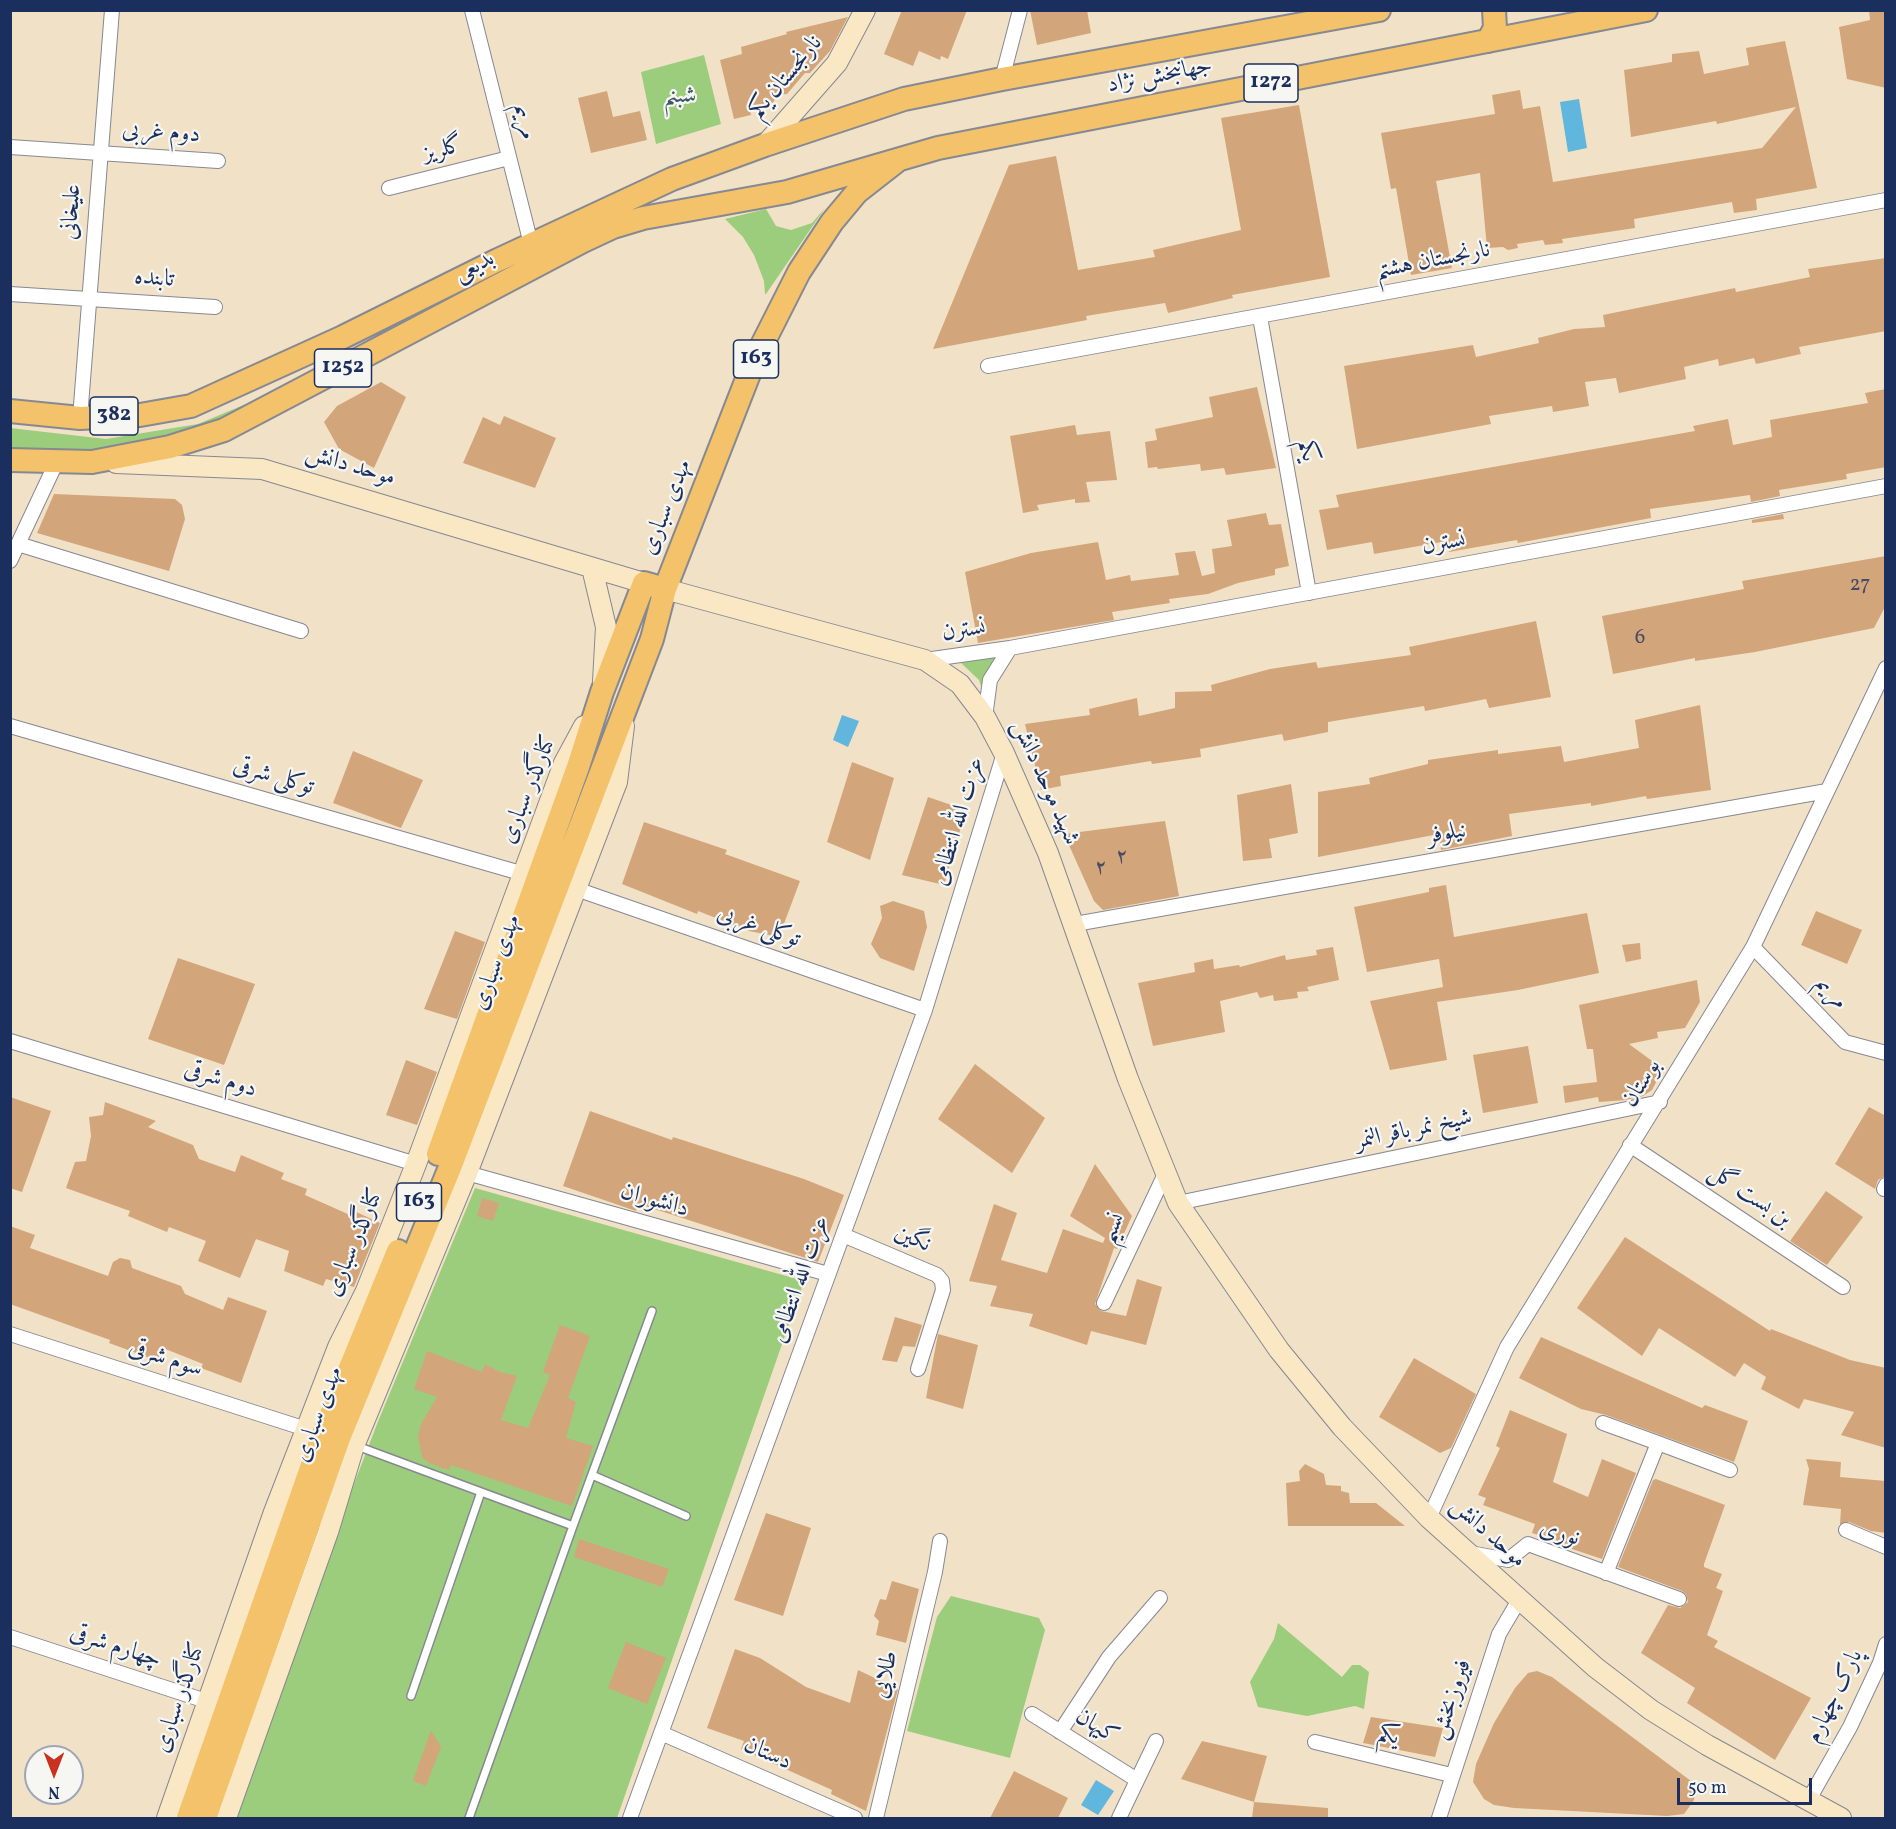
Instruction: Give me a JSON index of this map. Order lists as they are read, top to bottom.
{
  "streets": {
    "main road": [
      "جهانبخش نژاد",
      "نارنجستان یکم",
      "1272",
      "بدیعی",
      "163",
      "1252",
      "382",
      "موحد دانش",
      "مهدی سباری",
      "شهید موحد دانش",
      "کنارگذر سباری"
    ],
    "street": [
      "مریم",
      "دوم غربی",
      "گلریز",
      "علیخانی",
      "نارنجستان هشتم",
      "تابنده",
      "یکم",
      "نسترن",
      "توکلی شرقی",
      "عزت الله انتظامی",
      "نیلوفر",
      "توکلی غربی",
      "دوم شرقی",
      "بوستان",
      "شیخ نمر باقر النمر",
      "بن بست گل",
      "دانشوران",
      "نسیم",
      "نگین",
      "سوم شرقی",
      "نوری",
      "چهارم شرقی",
      "طلایی",
      "پارک چهارم",
      "فیروزبخش",
      "کیهان",
      "دستان"
    ]
  },
  "crossings": [
    ["جهانبخش نژاد", "نارنجستان یکم"],
    ["جهانبخش نژاد", "بدیعی"],
    ["جهانبخش نژاد", "مهدی سباری"],
    ["نارنجستان یکم", "بدیعی"],
    ["مریم", "گلریز"],
    ["مریم", "بدیعی"],
    ["مریم", "بوستان"],
    ["دوم غربی", "علیخانی"],
    ["علیخانی", "تابنده"],
    ["علیخانی", "382"],
    ["نارنجستان هشتم", "یکم"],
    ["بدیعی", "382"],
    ["بدیعی", "موحد دانش"],
    ["بدیعی", "مهدی سباری"],
    ["یکم", "نسترن"],
    ["یکم", "فیروزبخش"],
    ["موحد دانش", "مهدی سباری"],
    ["موحد دانش", "شهید موحد دانش"],
    ["موحد دانش", "بوستان"],
    ["موحد دانش", "شیخ نمر باقر النمر"],
    ["موحد دانش", "نوری"],
    ["موحد دانش", "پارک چهارم"],
    ["موحد دانش", "فیروزبخش"],
    ["مهدی سباری", "شهید موحد دانش"],
    ["مهدی سباری", "کنارگذر سباری"],
    ["نسترن", "شهید موحد دانش"],
    ["توکلی شرقی", "کنارگذر سباری"],
    ["شهید موحد دانش", "عزت الله انتظامی"],
    ["شهید موحد دانش", "نیلوفر"],
    ["شهید موحد دانش", "شیخ نمر باقر النمر"],
    ["شهید موحد دانش", "نسیم"],
    ["کنارگذر سباری", "دوم شرقی"],
    ["کنارگذر سباری", "سوم شرقی"],
    ["کنارگذر سباری", "چهارم شرقی"],
    ["عزت الله انتظامی", "توکلی غربی"],
    ["عزت الله انتظامی", "دانشوران"],
    ["عزت الله انتظامی", "نگین"],
    ["عزت الله انتظامی", "دستان"],
    ["نیلوفر", "بوستان"],
    ["بوستان", "شیخ نمر باقر النمر"],
    ["بوستان", "بن بست گل"]
  ],
  "parks": ["شبنم"],
  "house_numbers": [
    "27",
    "6",
    "۲",
    "۲"
  ],
  "scale_bar": "50 m",
  "north": "bottom"
}
